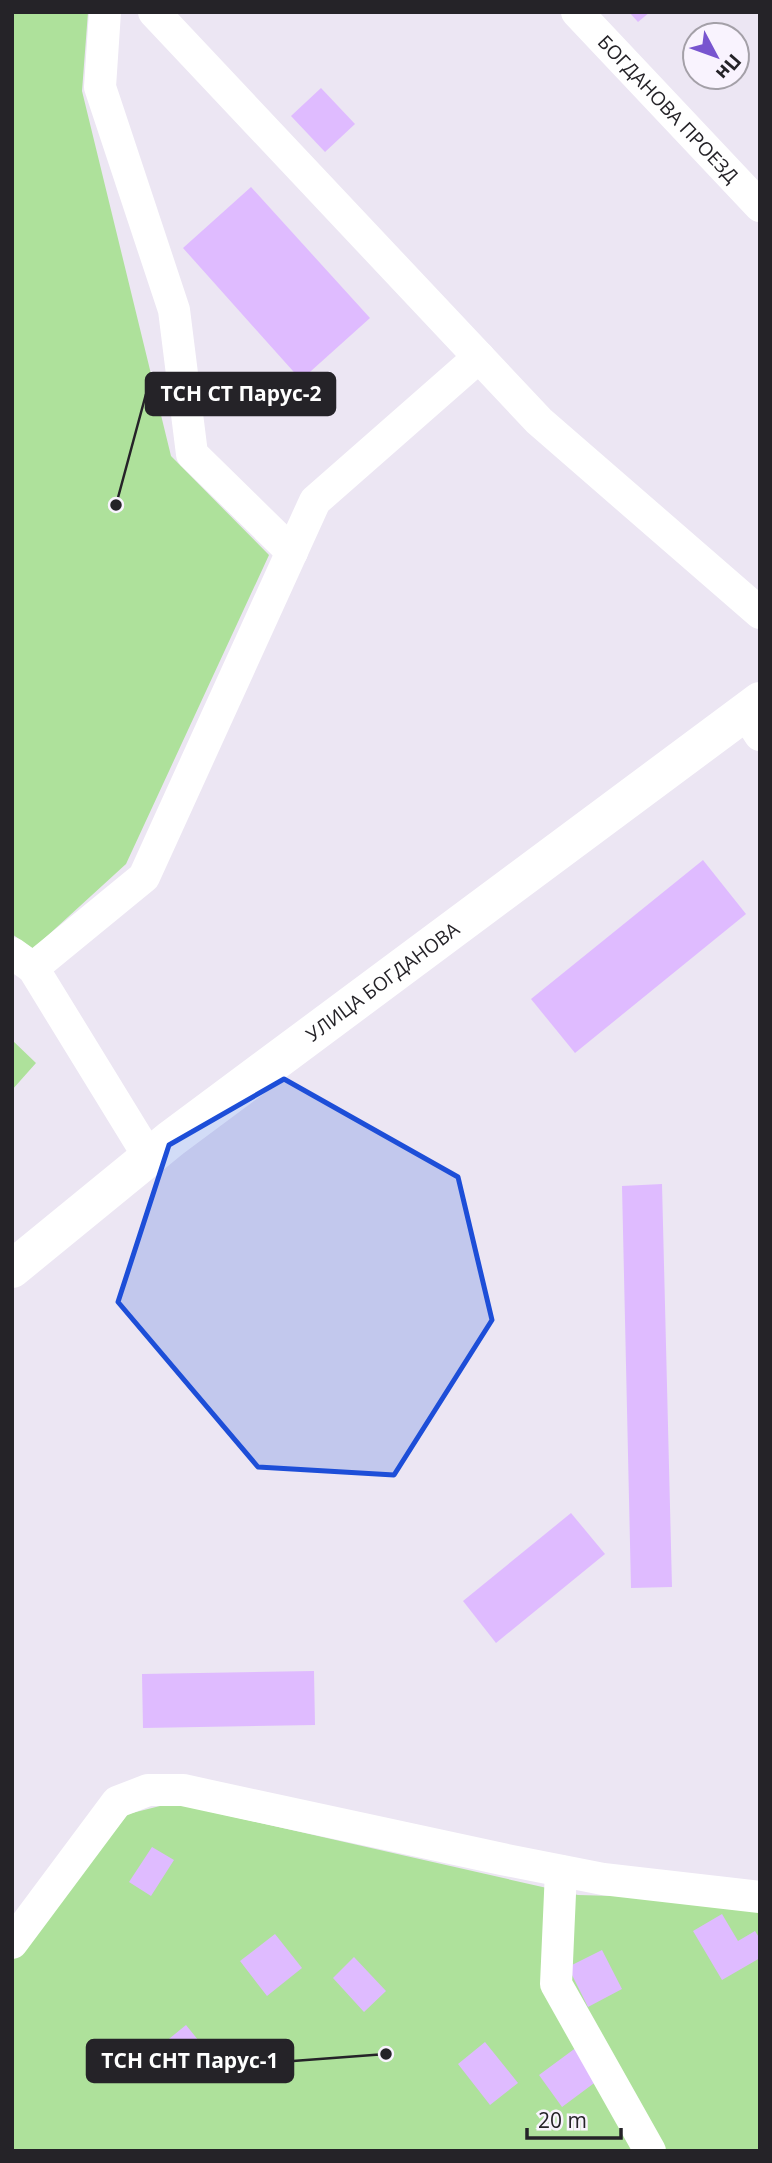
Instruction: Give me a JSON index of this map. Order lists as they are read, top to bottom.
{
  "streets": {
    "main road": ["УЛИЦА БОГДАНОВА"],
    "street": ["БОГДАНОВА ПРОЕЗД"]
  },
  "places": ["ТСН СТ Парус-2", "ТСН СНТ Парус-1"],
  "scale_bar": "20 m",
  "north": "bottom right"
}
